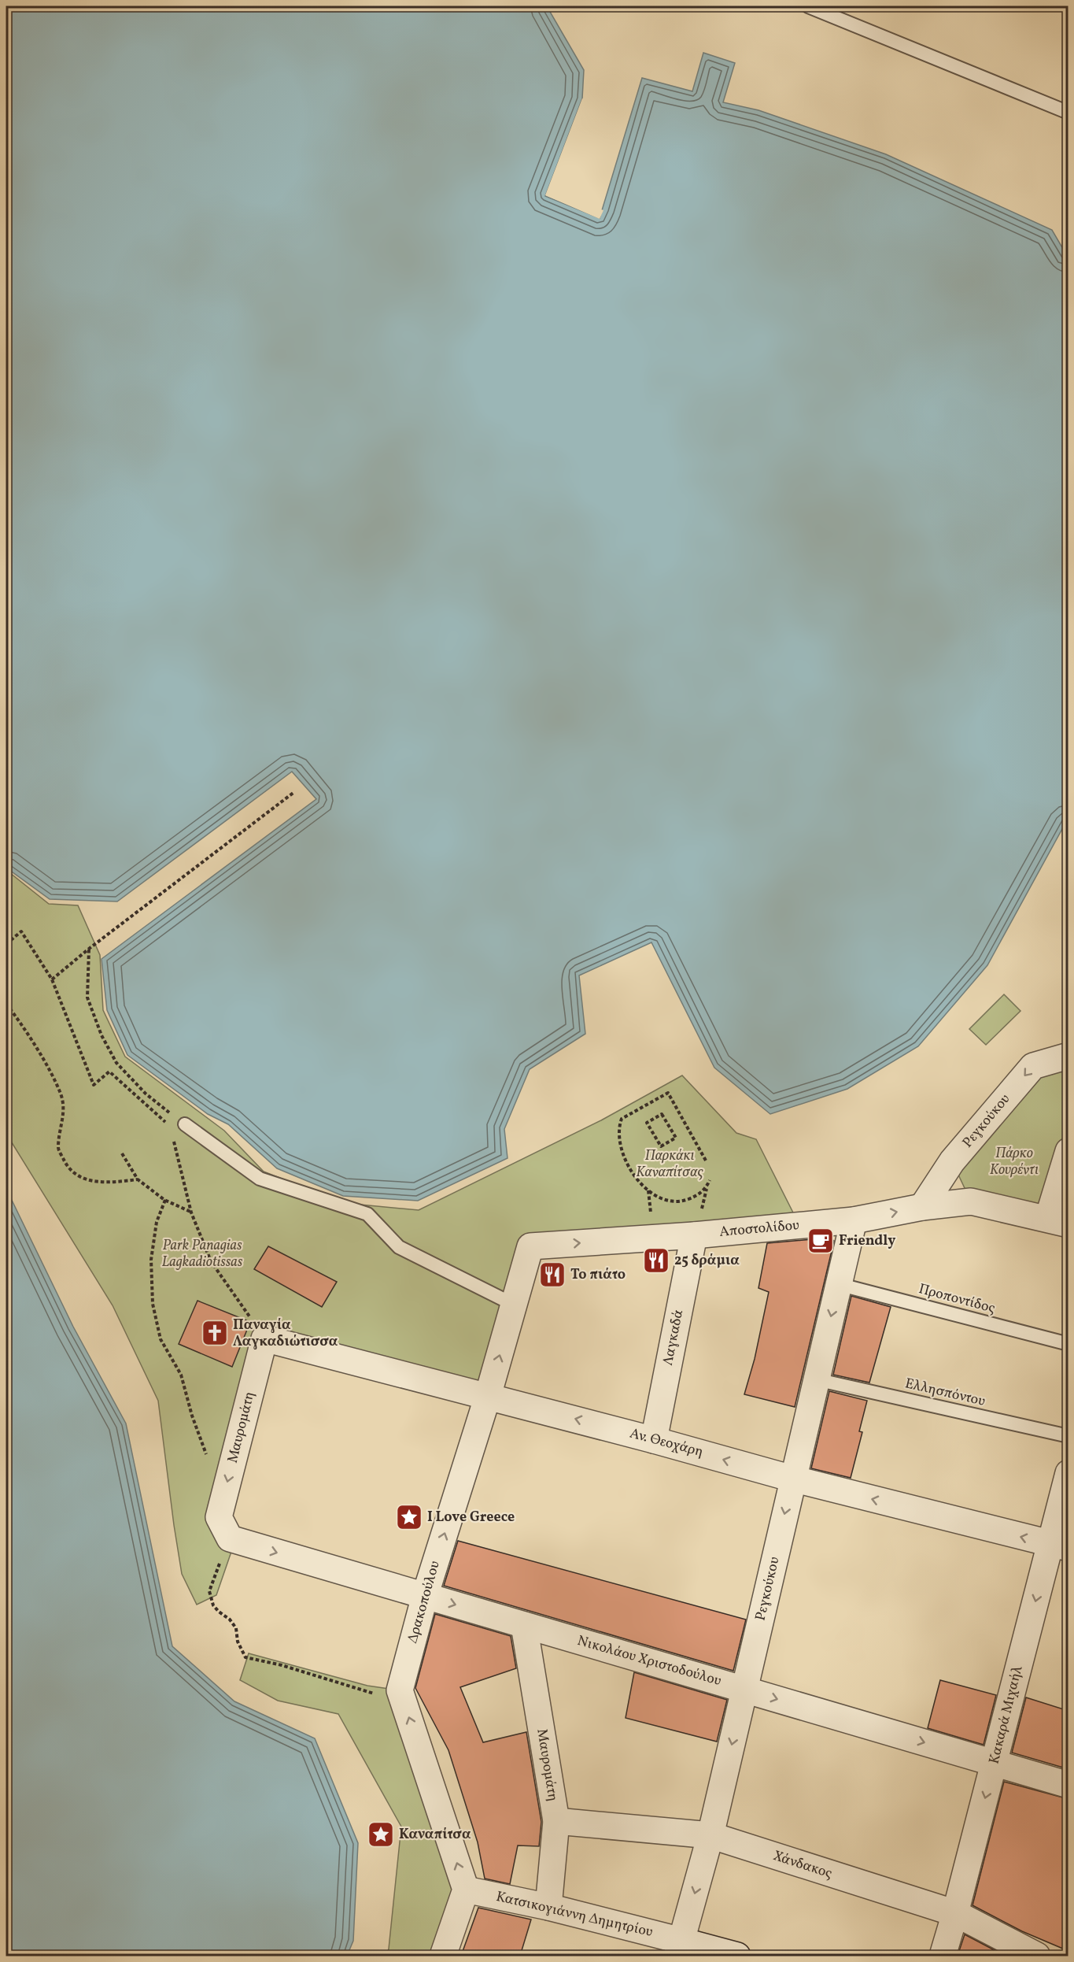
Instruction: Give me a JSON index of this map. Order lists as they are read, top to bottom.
{
  "streets": {
    "street": [
      "Ρεγκούκου",
      "Αποστολίδου",
      "Λαγκαδά",
      "Μαυρομάτη",
      "Αν. Θεοχάρη",
      "Δρακοπούλου",
      "Νικολάου Χριστοδούλου",
      "Κακαρά Μιχαήλ",
      "Χάνδακος",
      "Κατσικογιάννη Δημητρίου"
    ],
    "lane": ["Προποντίδος", "Ελλησπόντου"]
  },
  "crossings": [
    ["Ρεγκούκου", "Αποστολίδου"],
    ["Ρεγκούκου", "Προποντίδος"],
    ["Ρεγκούκου", "Ελλησπόντου"],
    ["Ρεγκούκου", "Αν. Θεοχάρη"],
    ["Ρεγκούκου", "Νικολάου Χριστοδούλου"],
    ["Ρεγκούκου", "Χάνδακος"],
    ["Ρεγκούκου", "Κατσικογιάννη Δημητρίου"],
    ["Αποστολίδου", "Λαγκαδά"],
    ["Αποστολίδου", "Δρακοπούλου"],
    ["Λαγκαδά", "Αν. Θεοχάρη"],
    ["Μαυρομάτη", "Αν. Θεοχάρη"],
    ["Μαυρομάτη", "Νικολάου Χριστοδούλου"],
    ["Μαυρομάτη", "Χάνδακος"],
    ["Μαυρομάτη", "Κατσικογιάννη Δημητρίου"],
    ["Αν. Θεοχάρη", "Δρακοπούλου"],
    ["Αν. Θεοχάρη", "Κακαρά Μιχαήλ"],
    ["Δρακοπούλου", "Νικολάου Χριστοδούλου"],
    ["Νικολάου Χριστοδούλου", "Κακαρά Μιχαήλ"],
    ["Κακαρά Μιχαήλ", "Χάνδακος"]
  ],
  "one_way": [
    "Ρεγκούκου",
    "Αποστολίδου",
    "Αν. Θεοχάρη",
    "Δρακοπούλου",
    "Νικολάου Χριστοδούλου",
    "Κακαρά Μιχαήλ"
  ],
  "parks": ["Πάρκο Κουρέντι", "Παρκάκι Καναπίτσας", "Park Panagias Lagkadiotissas"],
  "places": {
    "cafe": ["Friendly"],
    "restaurant": ["25 δράμια", "Το πιάτο"],
    "church": ["Παναγία Λαγκαδιώτισσα"],
    "place": ["I Love Greece", "Καναπίτσα"]
  }
}
